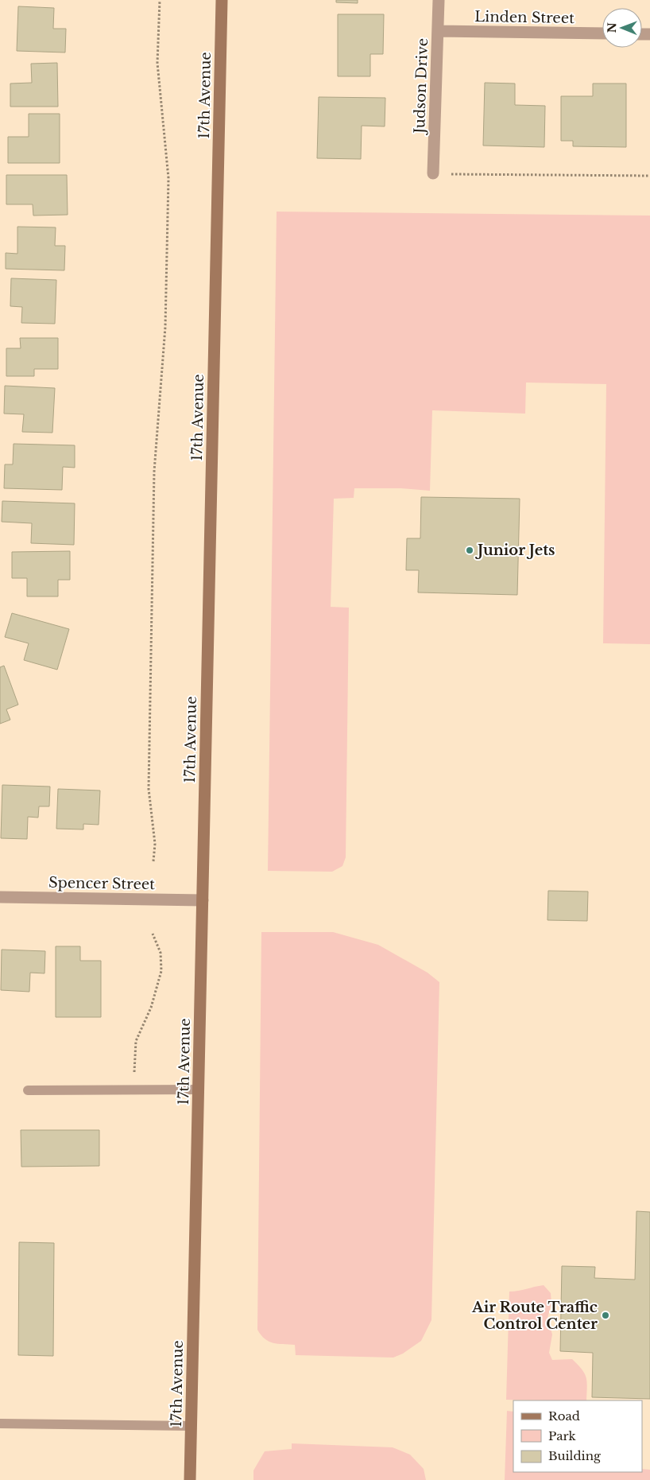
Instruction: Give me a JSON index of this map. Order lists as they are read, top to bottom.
{
  "streets": {
    "main road": ["17th Avenue"],
    "street": ["Linden Street", "Judson Drive", "Spencer Street"]
  },
  "crossings": [
    ["Linden Street", "Judson Drive"],
    ["17th Avenue", "Spencer Street"]
  ],
  "places": ["Junior Jets", "Air Route Traffic Control Center"],
  "legend": ["Road", "Park", "Building"],
  "north": "left"
}
